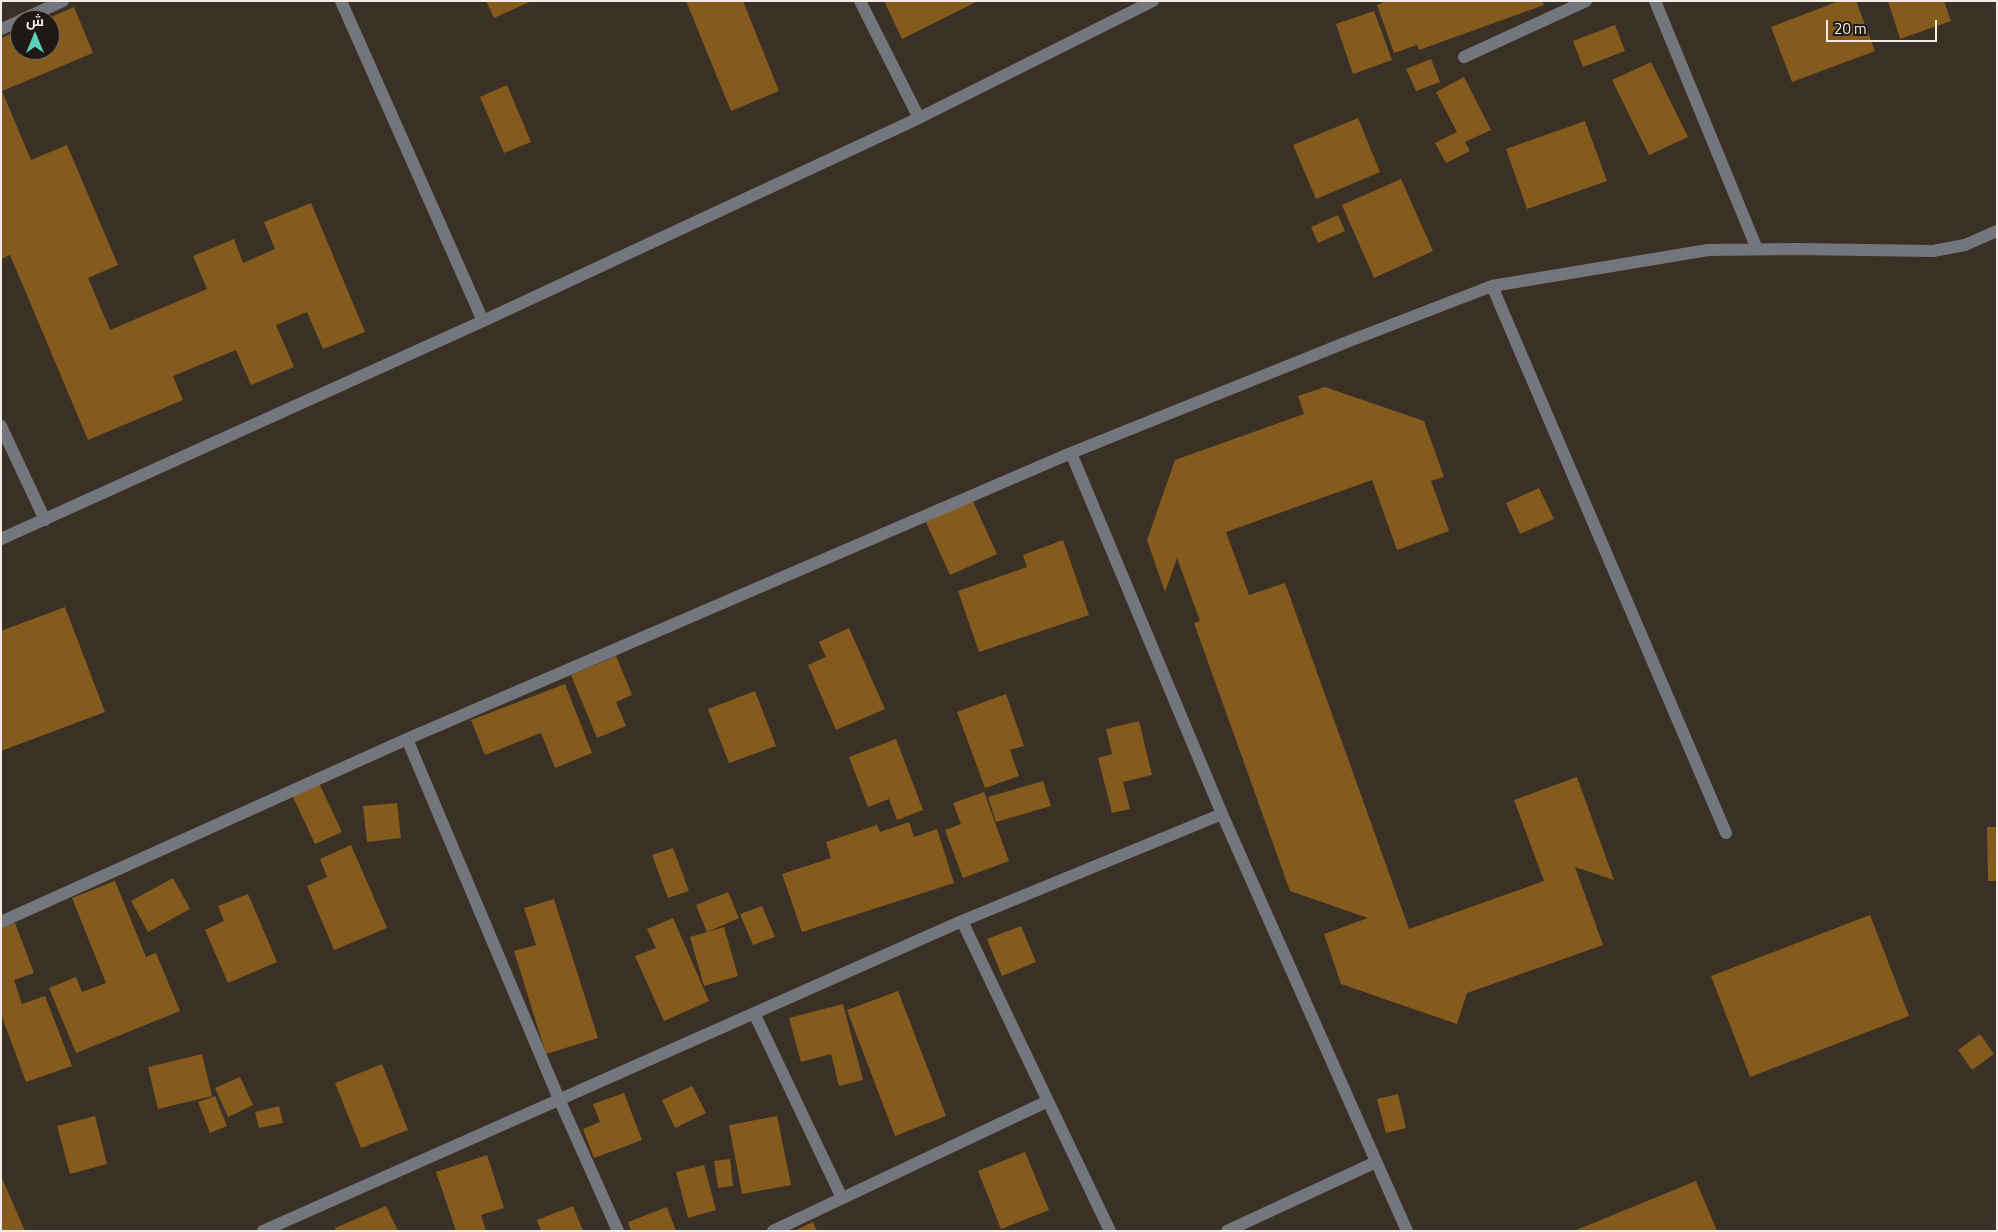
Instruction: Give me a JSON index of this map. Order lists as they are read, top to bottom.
{
  "scale_bar": "20 m",
  "north": "top"
}
